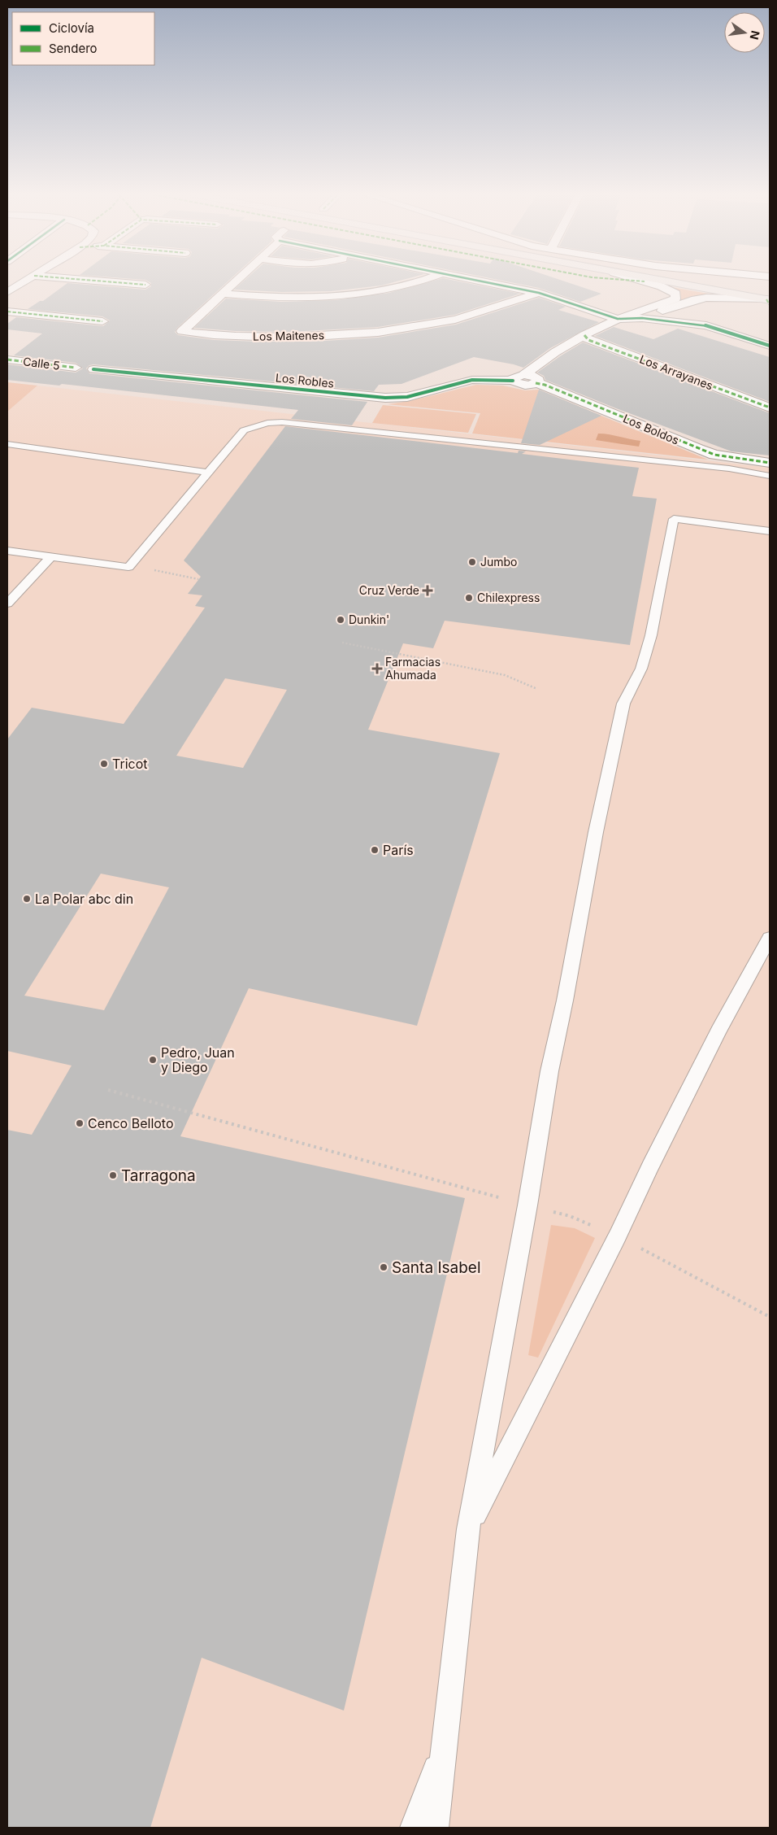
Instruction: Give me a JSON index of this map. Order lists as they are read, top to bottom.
{
  "streets": {
    "street": [
      "Los Maitenes",
      "Calle 5",
      "Los Arrayanes",
      "Los Robles",
      "Los Boldos"
    ]
  },
  "crossings": [
    ["Los Robles", "Los Boldos"]
  ],
  "places": {
    "other": [
      "Jumbo",
      "Chilexpress",
      "Dunkin'",
      "Tricot",
      "París",
      "La Polar abc din",
      "Pedro, Juan y Diego",
      "Cenco Belloto",
      "Tarragona",
      "Santa Isabel"
    ],
    "health": ["Cruz Verde", "Farmacias Ahumada"]
  },
  "legend": ["Ciclovía", "Sendero"],
  "north": "right"
}
